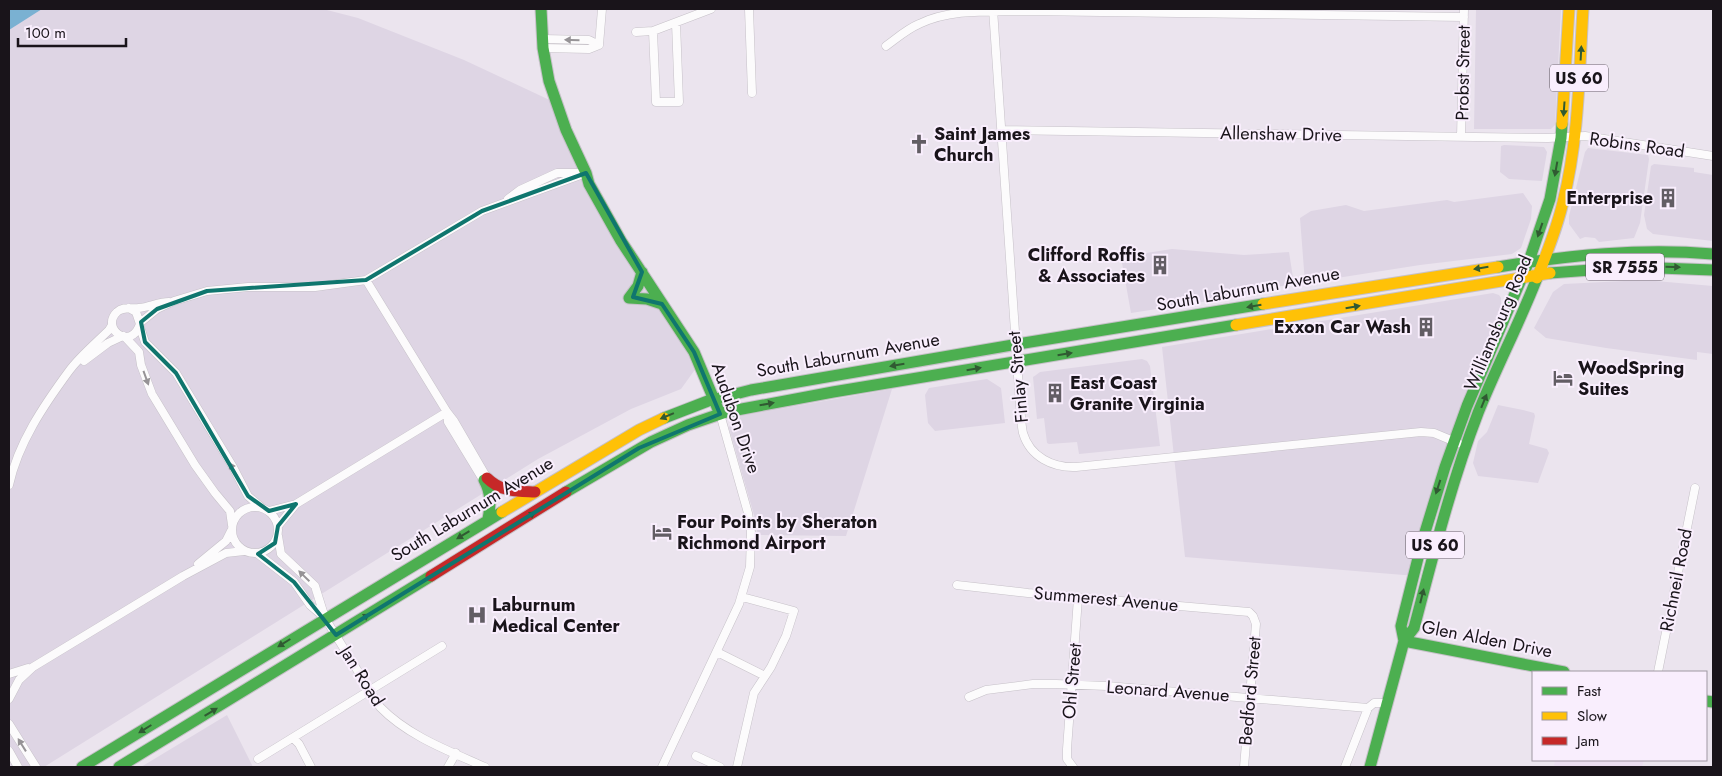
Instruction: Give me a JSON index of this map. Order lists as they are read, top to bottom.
{
  "streets": {
    "main road": [
      "US 60",
      "SR 7555",
      "South Laburnum Avenue",
      "Williamsburg Road",
      "Audubon Drive",
      "Glen Alden Drive"
    ],
    "street": [
      "Probst Street",
      "Allenshaw Drive",
      "Robins Road",
      "Finlay Street",
      "Richneil Road",
      "Summerest Avenue",
      "Jan Road",
      "Ohl Street",
      "Leonard Avenue",
      "Bedford Street"
    ]
  },
  "crossings": [
    ["Probst Street", "Allenshaw Drive"],
    ["Allenshaw Drive", "Robins Road"],
    ["Allenshaw Drive", "Williamsburg Road"],
    ["Allenshaw Drive", "Finlay Street"],
    ["Robins Road", "Williamsburg Road"],
    ["South Laburnum Avenue", "Williamsburg Road"],
    ["South Laburnum Avenue", "Finlay Street"],
    ["South Laburnum Avenue", "Audubon Drive"],
    ["South Laburnum Avenue", "Jan Road"],
    ["Williamsburg Road", "Finlay Street"],
    ["Williamsburg Road", "Glen Alden Drive"],
    ["Summerest Avenue", "Ohl Street"],
    ["Summerest Avenue", "Bedford Street"],
    ["Ohl Street", "Leonard Avenue"],
    ["Leonard Avenue", "Bedford Street"]
  ],
  "places": {
    "church": ["Saint James Church"],
    "building": [
      "Enterprise",
      "Clifford Roffis & Associates",
      "Exxon Car Wash",
      "East Coast Granite Virginia"
    ],
    "hotel": ["WoodSpring Suites", "Four Points by Sheraton Richmond Airport"],
    "hospital": ["Laburnum Medical Center"]
  },
  "legend": ["Fast", "Slow", "Jam"],
  "scale_bar": "100 m"
}
